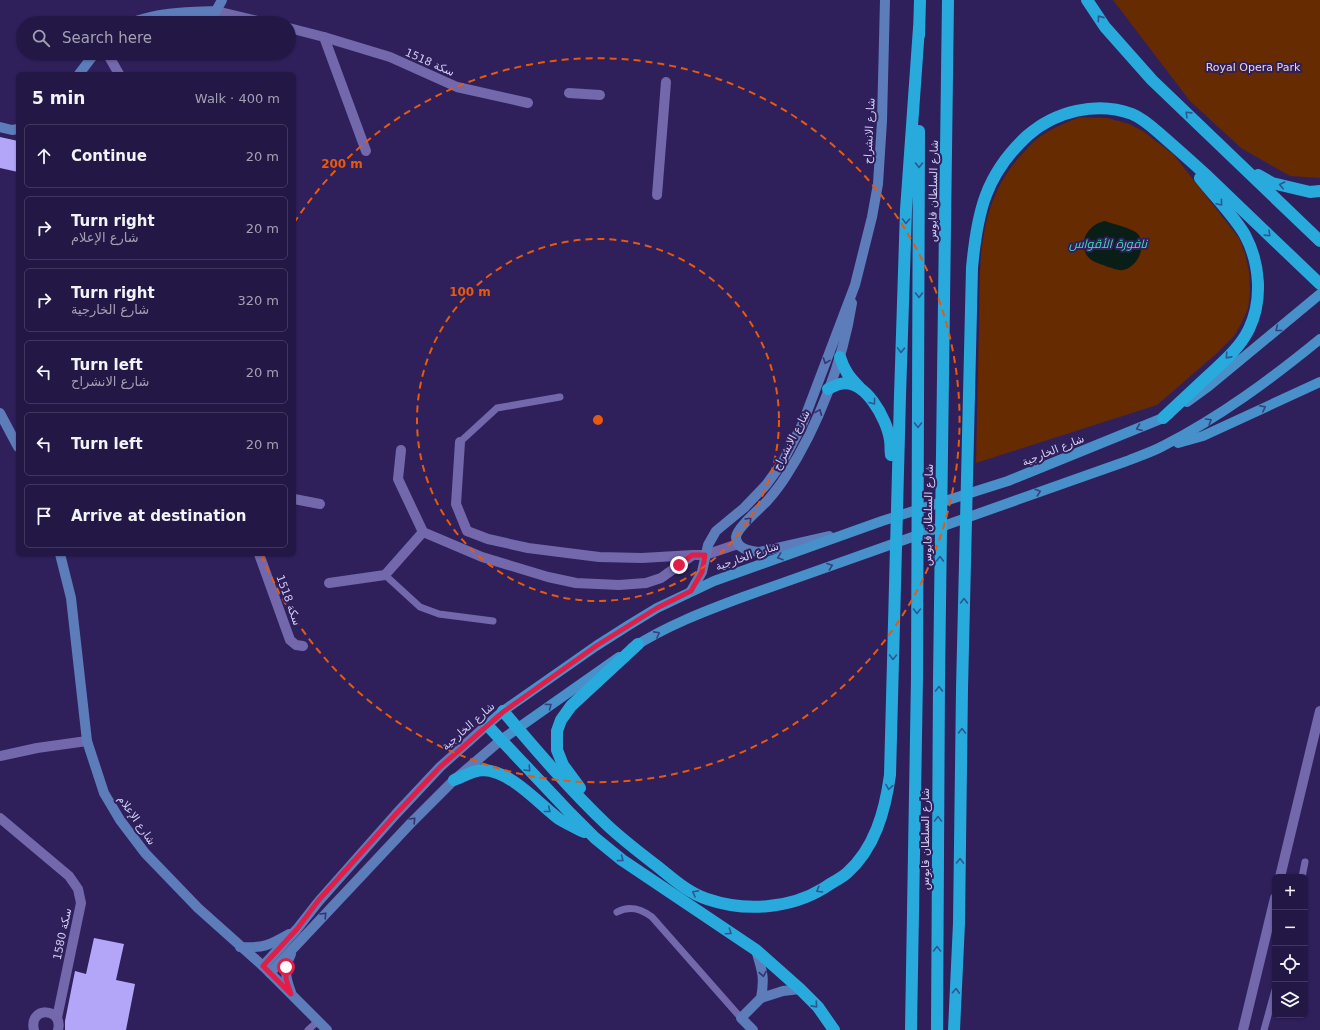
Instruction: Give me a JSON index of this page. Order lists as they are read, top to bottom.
{
  "streets": {
    "highway": ["شارع السلطان قابوس"],
    "main road": ["شارع الخارجية"],
    "street": [
      "سكة 1518",
      "شارع الانشراح",
      "شارع الإعلام",
      "سكة 1580"
    ]
  },
  "crossings": [
    ["شارع الانشراح", "شارع الخارجية"],
    ["شارع الخارجية", "شارع الإعلام"]
  ],
  "water": ["نافورة الأقواس"],
  "parks": ["Royal Opera Park"],
  "page": {
    "search": "Search here",
    "heading": ["5 min", "Walk · 400 m"],
    "list": [
      ["Continue", "20 m"],
      ["Turn right", "شارع الإعلام", "20 m"],
      ["Turn right", "شارع الخارجية", "320 m"],
      ["Turn left", "شارع الانشراح", "20 m"],
      ["Turn left", "20 m"],
      "Arrive at destination"
    ],
    "map_buttons": ["+", "−"]
  },
  "rings": ["200 m", "100 m"]
}
